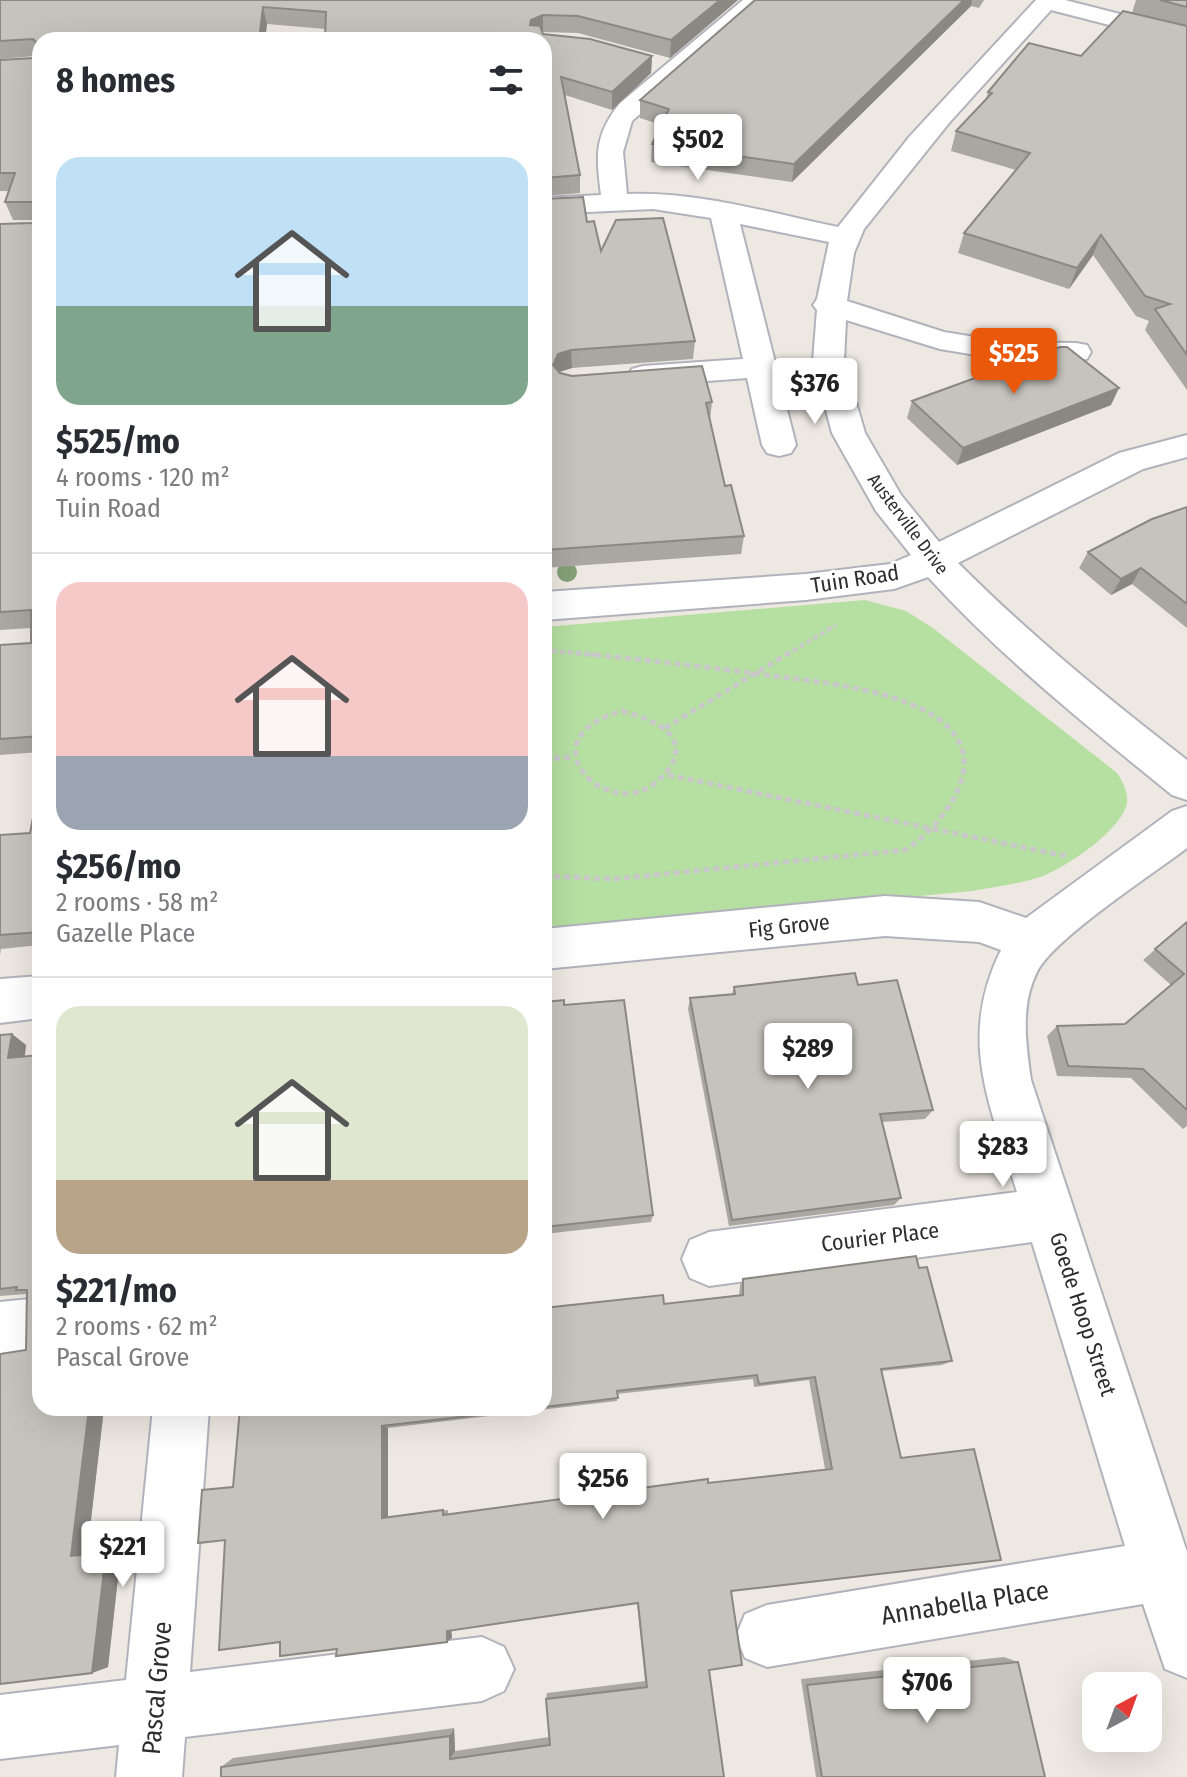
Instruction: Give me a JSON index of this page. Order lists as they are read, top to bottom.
{
  "streets": {
    "street": [
      "Austerville Drive",
      "Tuin Road",
      "Fig Grove",
      "Courier Place",
      "Goede Hoop Street",
      "Annabella Place",
      "Pascal Grove"
    ]
  },
  "crossings": [
    ["Austerville Drive", "Tuin Road"],
    ["Fig Grove", "Goede Hoop Street"],
    ["Courier Place", "Goede Hoop Street"],
    ["Goede Hoop Street", "Annabella Place"]
  ],
  "north": "top right",
  "page": {
    "heading": "8 homes",
    "price": [
      "$502",
      "$525",
      "$376",
      "$289",
      "$283",
      "$256",
      "$221",
      "$706"
    ],
    "list": [
      {
        "name": "$525/mo",
        "note": "4 rooms · 120 m² · Tuin Road"
      },
      {
        "name": "$256/mo",
        "note": "2 rooms · 58 m² · Gazelle Place"
      },
      {
        "name": "$221/mo",
        "note": "2 rooms · 62 m² · Pascal Grove"
      }
    ]
  }
}
